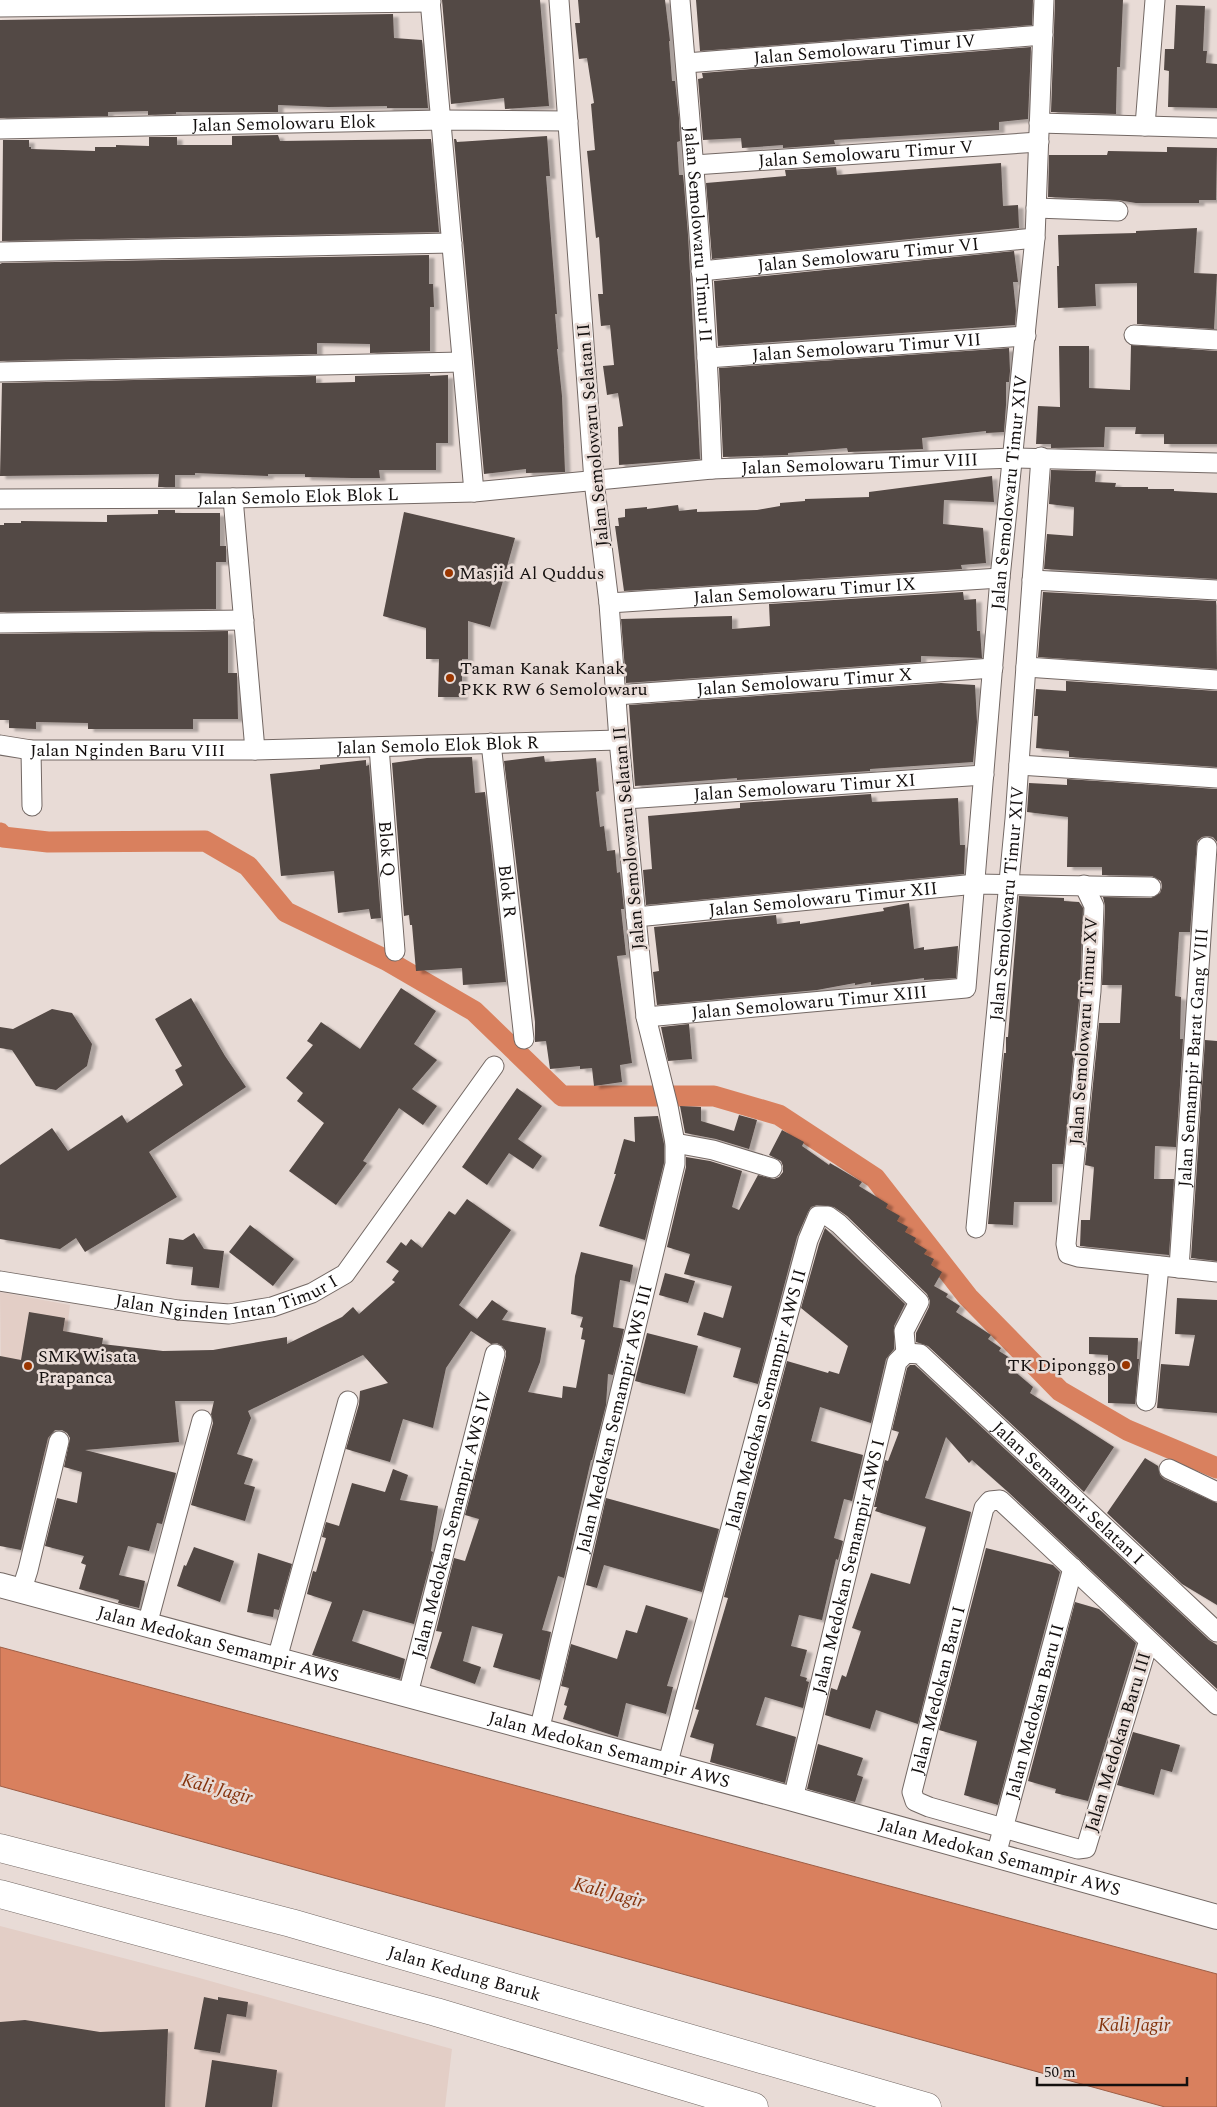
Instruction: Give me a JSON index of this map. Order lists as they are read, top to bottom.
{
  "streets": {
    "main road": ["Jalan Kedung Baruk"],
    "street": [
      "Jalan Semolowaru Timur IV",
      "Jalan Semolowaru Elok",
      "Jalan Semolowaru Timur V",
      "Jalan Semolowaru Timur II",
      "Jalan Semolowaru Timur VI",
      "Jalan Semolowaru Timur VII",
      "Jalan Semolowaru Selatan II",
      "Jalan Semolowaru Timur VIII",
      "Jalan Semolowaru Timur XIV",
      "Jalan Semolo Elok Blok L",
      "Jalan Semolowaru Timur IX",
      "Jalan Semolowaru Timur X",
      "Jalan Semolo Elok Blok R",
      "Jalan Nginden Baru VIII",
      "Jalan Semolowaru Timur XI",
      "Blok Q",
      "Blok R",
      "Jalan Semolowaru Timur XII",
      "Jalan Semolowaru Timur XIII",
      "Jalan Semolowaru Timur XV",
      "Jalan Semampir Barat Gang VIII",
      "Jalan Nginden Intan Timur I",
      "Jalan Medokan Semampir AWS II",
      "Jalan Medokan Semampir AWS III",
      "Jalan Semampir Selatan I",
      "Jalan Medokan Semampir AWS IV",
      "Jalan Medokan Semampir AWS I",
      "Jalan Medokan Semampir AWS",
      "Jalan Medokan Baru I",
      "Jalan Medokan Baru II",
      "Jalan Medokan Baru III"
    ]
  },
  "crossings": [
    ["Jalan Semolowaru Timur IV", "Jalan Semolowaru Timur II"],
    ["Jalan Semolowaru Timur IV", "Jalan Semolowaru Timur XIV"],
    ["Jalan Semolowaru Elok", "Jalan Semolowaru Selatan II"],
    ["Jalan Semolowaru Timur V", "Jalan Semolowaru Timur II"],
    ["Jalan Semolowaru Timur V", "Jalan Semolowaru Timur XIV"],
    ["Jalan Semolowaru Timur II", "Jalan Semolowaru Timur VI"],
    ["Jalan Semolowaru Timur II", "Jalan Semolowaru Timur VII"],
    ["Jalan Semolowaru Timur II", "Jalan Semolowaru Timur VIII"],
    ["Jalan Semolowaru Timur VI", "Jalan Semolowaru Timur XIV"],
    ["Jalan Semolowaru Timur VII", "Jalan Semolowaru Timur XIV"],
    ["Jalan Semolowaru Selatan II", "Jalan Semolowaru Timur VIII"],
    ["Jalan Semolowaru Selatan II", "Jalan Semolo Elok Blok L"],
    ["Jalan Semolowaru Selatan II", "Jalan Semolowaru Timur IX"],
    ["Jalan Semolowaru Selatan II", "Jalan Semolowaru Timur X"],
    ["Jalan Semolowaru Selatan II", "Jalan Semolo Elok Blok R"],
    ["Jalan Semolowaru Selatan II", "Jalan Semolowaru Timur XI"],
    ["Jalan Semolowaru Selatan II", "Jalan Semolowaru Timur XII"],
    ["Jalan Semolowaru Selatan II", "Jalan Semolowaru Timur XIII"],
    ["Jalan Semolowaru Selatan II", "Jalan Medokan Semampir AWS III"],
    ["Jalan Semolowaru Timur VIII", "Jalan Semolowaru Timur XIV"],
    ["Jalan Semolowaru Timur VIII", "Jalan Semolo Elok Blok L"],
    ["Jalan Semolowaru Timur XIV", "Jalan Semolowaru Timur IX"],
    ["Jalan Semolowaru Timur XIV", "Jalan Semolowaru Timur X"],
    ["Jalan Semolowaru Timur XIV", "Jalan Semolowaru Timur XI"],
    ["Jalan Semolowaru Timur XIV", "Jalan Semolowaru Timur XII"],
    ["Jalan Semolowaru Timur XIV", "Jalan Semolowaru Timur XIII"],
    ["Jalan Semolo Elok Blok R", "Jalan Nginden Baru VIII"],
    ["Jalan Semolo Elok Blok R", "Blok Q"],
    ["Jalan Semolo Elok Blok R", "Blok R"],
    ["Jalan Medokan Semampir AWS II", "Jalan Semampir Selatan I"],
    ["Jalan Medokan Semampir AWS II", "Jalan Medokan Semampir AWS I"],
    ["Jalan Medokan Semampir AWS II", "Jalan Medokan Semampir AWS"],
    ["Jalan Medokan Semampir AWS III", "Jalan Medokan Semampir AWS"],
    ["Jalan Semampir Selatan I", "Jalan Medokan Semampir AWS I"],
    ["Jalan Medokan Semampir AWS IV", "Jalan Medokan Semampir AWS"],
    ["Jalan Medokan Semampir AWS I", "Jalan Medokan Semampir AWS"],
    ["Jalan Medokan Semampir AWS", "Jalan Medokan Baru II"],
    ["Jalan Medokan Baru I", "Jalan Medokan Baru II"],
    ["Jalan Medokan Baru I", "Jalan Medokan Baru III"],
    ["Jalan Medokan Baru II", "Jalan Medokan Baru III"]
  ],
  "water": ["Kali Jagir"],
  "places": [
    "Masjid Al Quddus",
    "Taman Kanak Kanak PKK RW 6 Semolowaru",
    "TK Diponggo",
    "SMK Wisata Prapanca"
  ],
  "scale_bar": "50 m"
}
